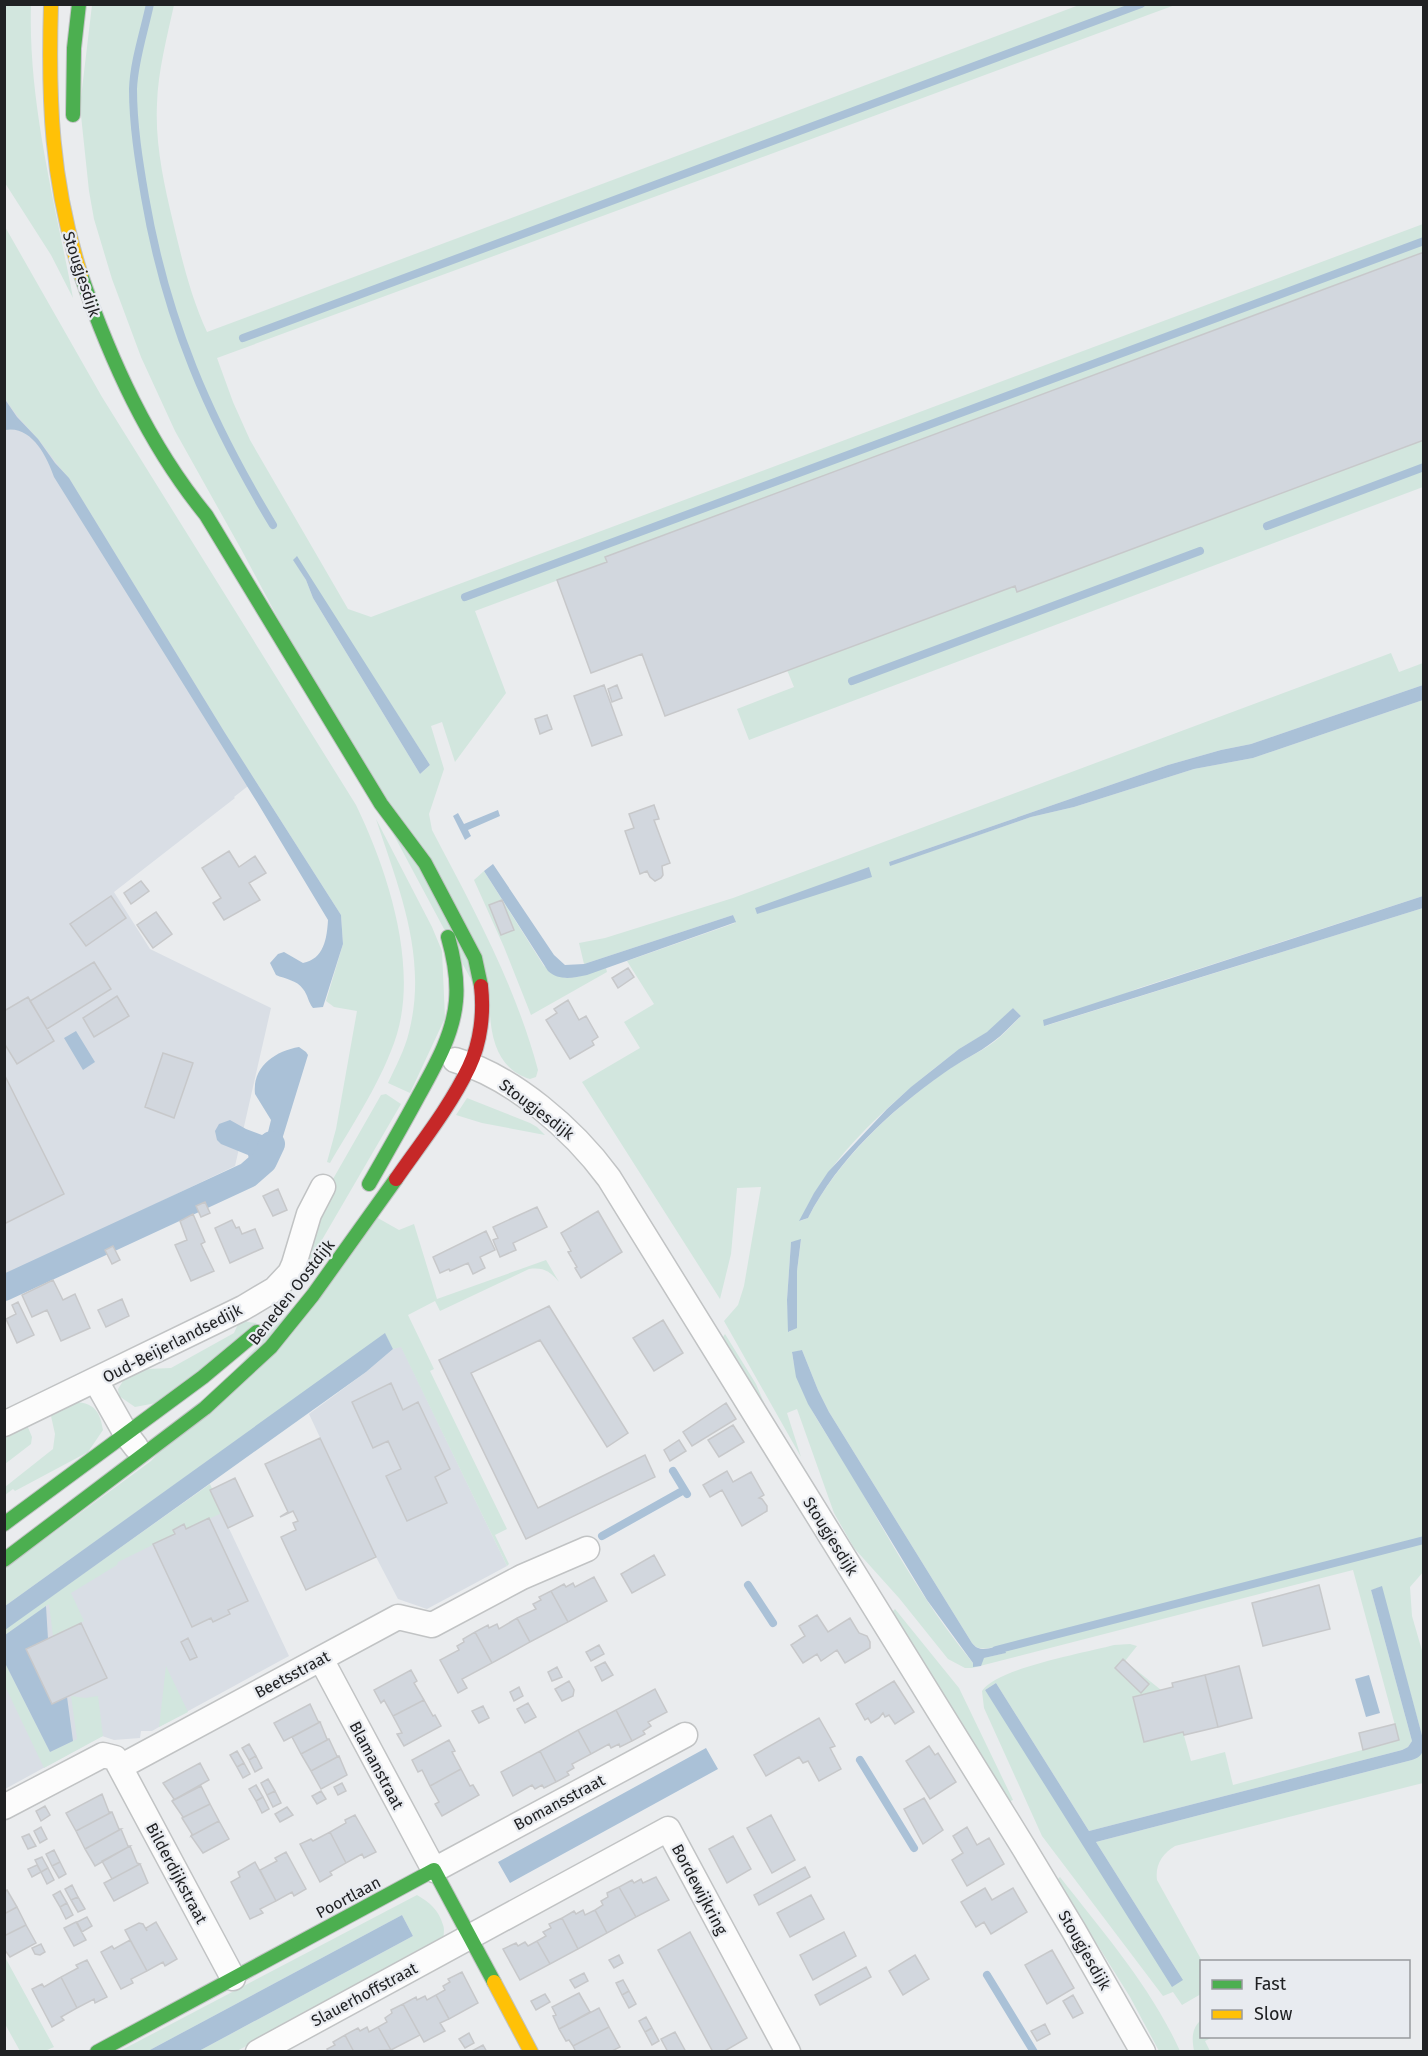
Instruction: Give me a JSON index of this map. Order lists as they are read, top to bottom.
{
  "streets": {
    "main road": ["Stougjesdijk", "Beneden Oostdijk", "Poortlaan"],
    "street": [
      "Oud-Beijerlandsedijk",
      "Beetsstraat",
      "Blamanstraat",
      "Bomansstraat",
      "Bilderdijkstraat",
      "Bordewijkring",
      "Slauerhoffstraat"
    ]
  },
  "crossings": [
    ["Stougjesdijk", "Beneden Oostdijk"],
    ["Beneden Oostdijk", "Oud-Beijerlandsedijk"],
    ["Beetsstraat", "Blamanstraat"],
    ["Beetsstraat", "Bilderdijkstraat"],
    ["Blamanstraat", "Bomansstraat"],
    ["Blamanstraat", "Poortlaan"],
    ["Bomansstraat", "Poortlaan"],
    ["Bilderdijkstraat", "Poortlaan"],
    ["Bordewijkring", "Slauerhoffstraat"]
  ],
  "legend": ["Fast", "Slow"]
}
